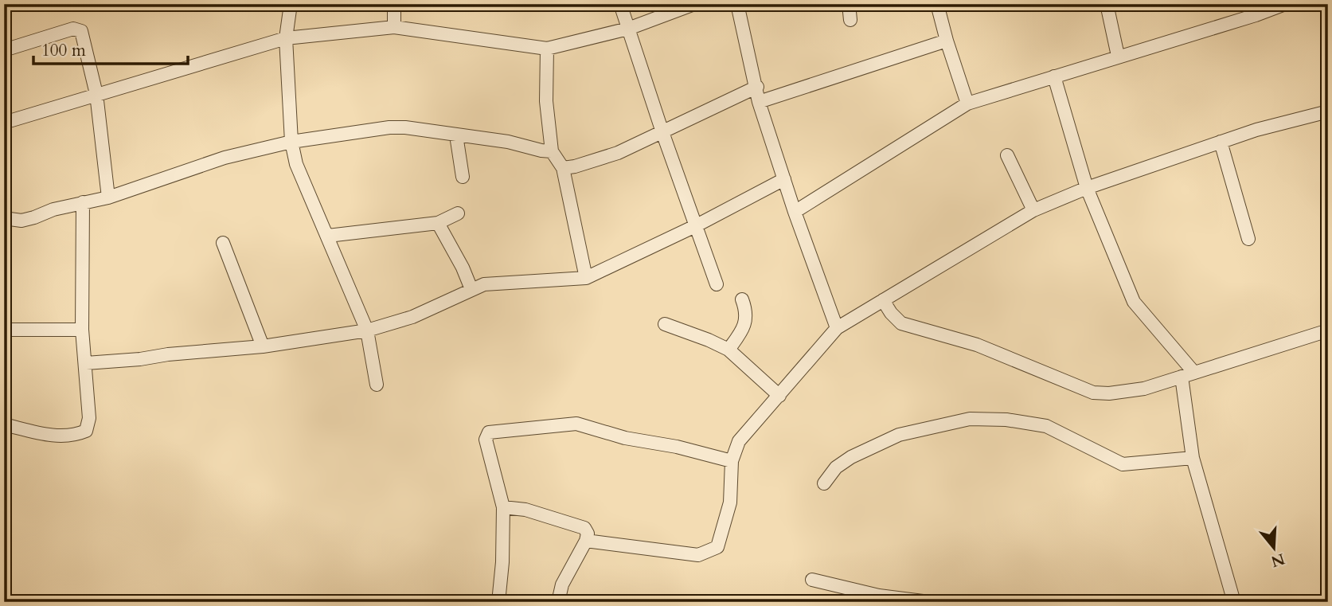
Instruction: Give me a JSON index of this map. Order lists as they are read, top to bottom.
{
  "scale_bar": "100 m",
  "north": "bottom"
}
